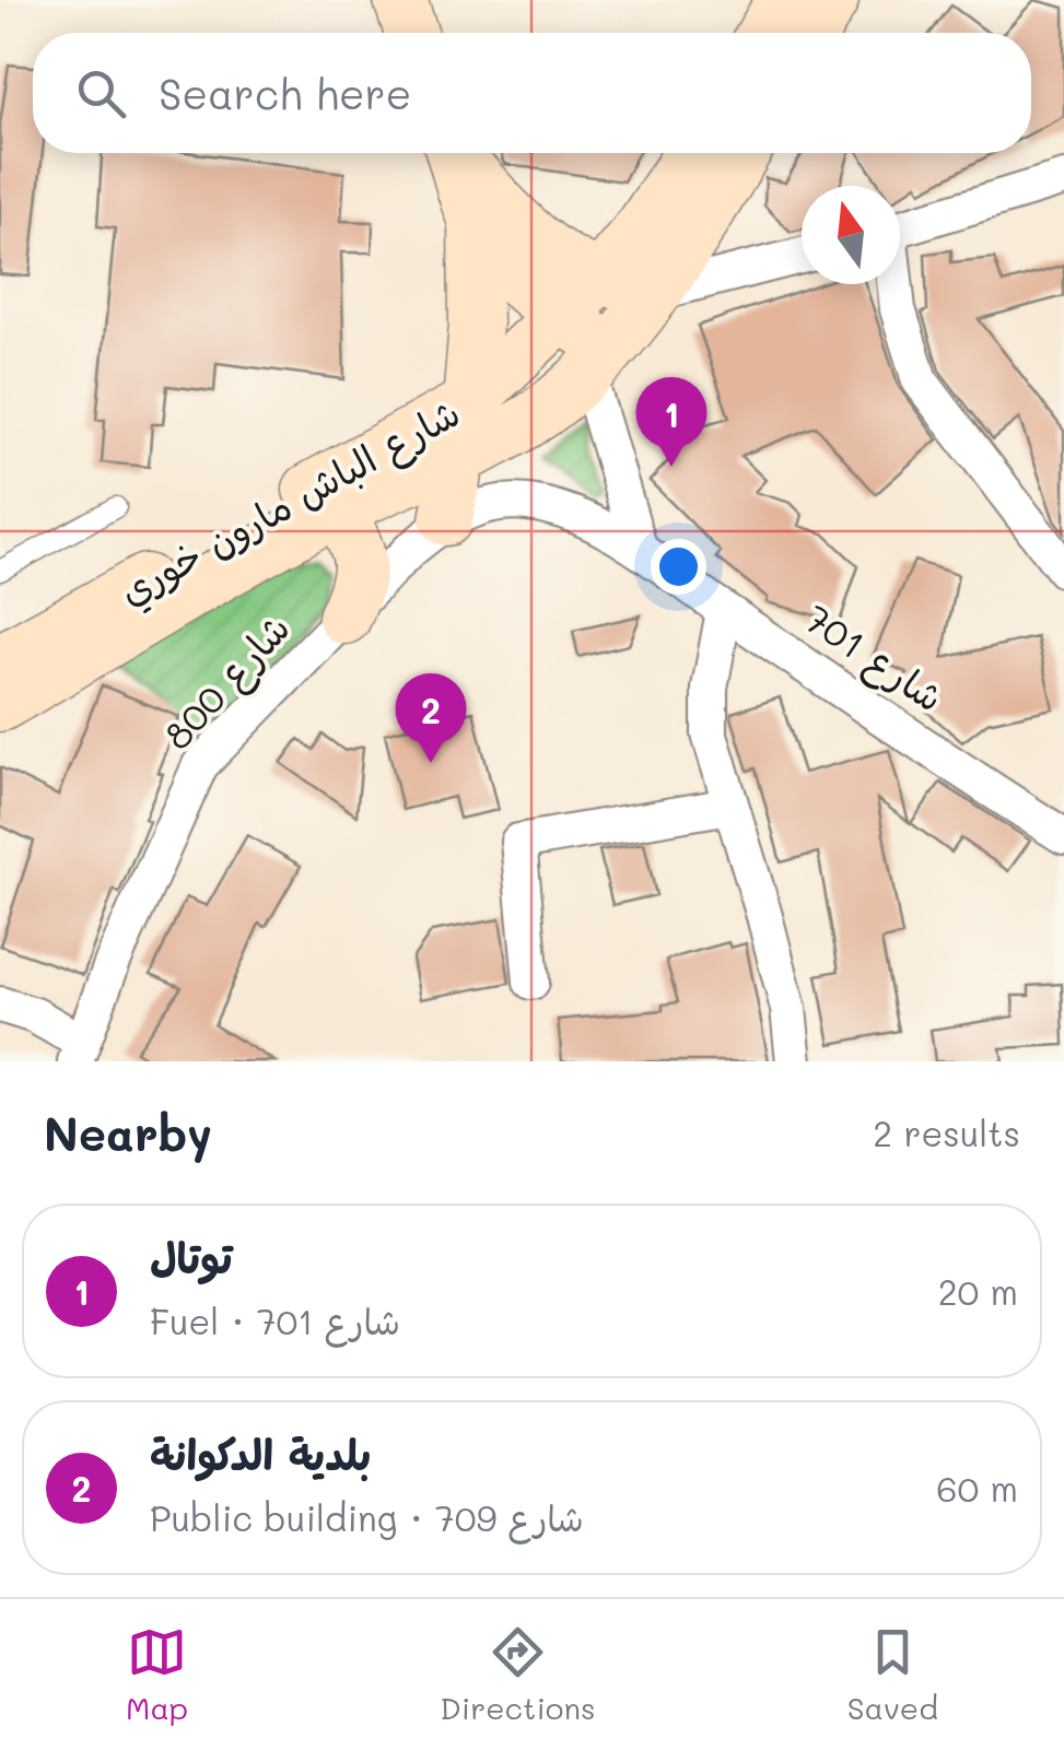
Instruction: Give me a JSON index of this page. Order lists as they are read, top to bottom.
{
  "streets": {
    "main road": ["شارع الباش مارون خوري"],
    "street": ["شارع 701", "800 شارع"]
  },
  "crossings": [
    ["شارع 701", "800 شارع"]
  ],
  "north": "top",
  "page": {
    "search": "Search here",
    "pins": ["1", "2"],
    "heading": ["Nearby", "2 results"],
    "list": [
      {
        "mark": "1",
        "name": "توتال",
        "note": "Fuel · شارع 701",
        "value": "20 m"
      },
      {
        "mark": "2",
        "name": "بلدية الدكوانة",
        "note": "Public building · شارع 709",
        "value": "60 m"
      }
    ],
    "nav": ["Map", "Directions", "Saved"]
  }
}
